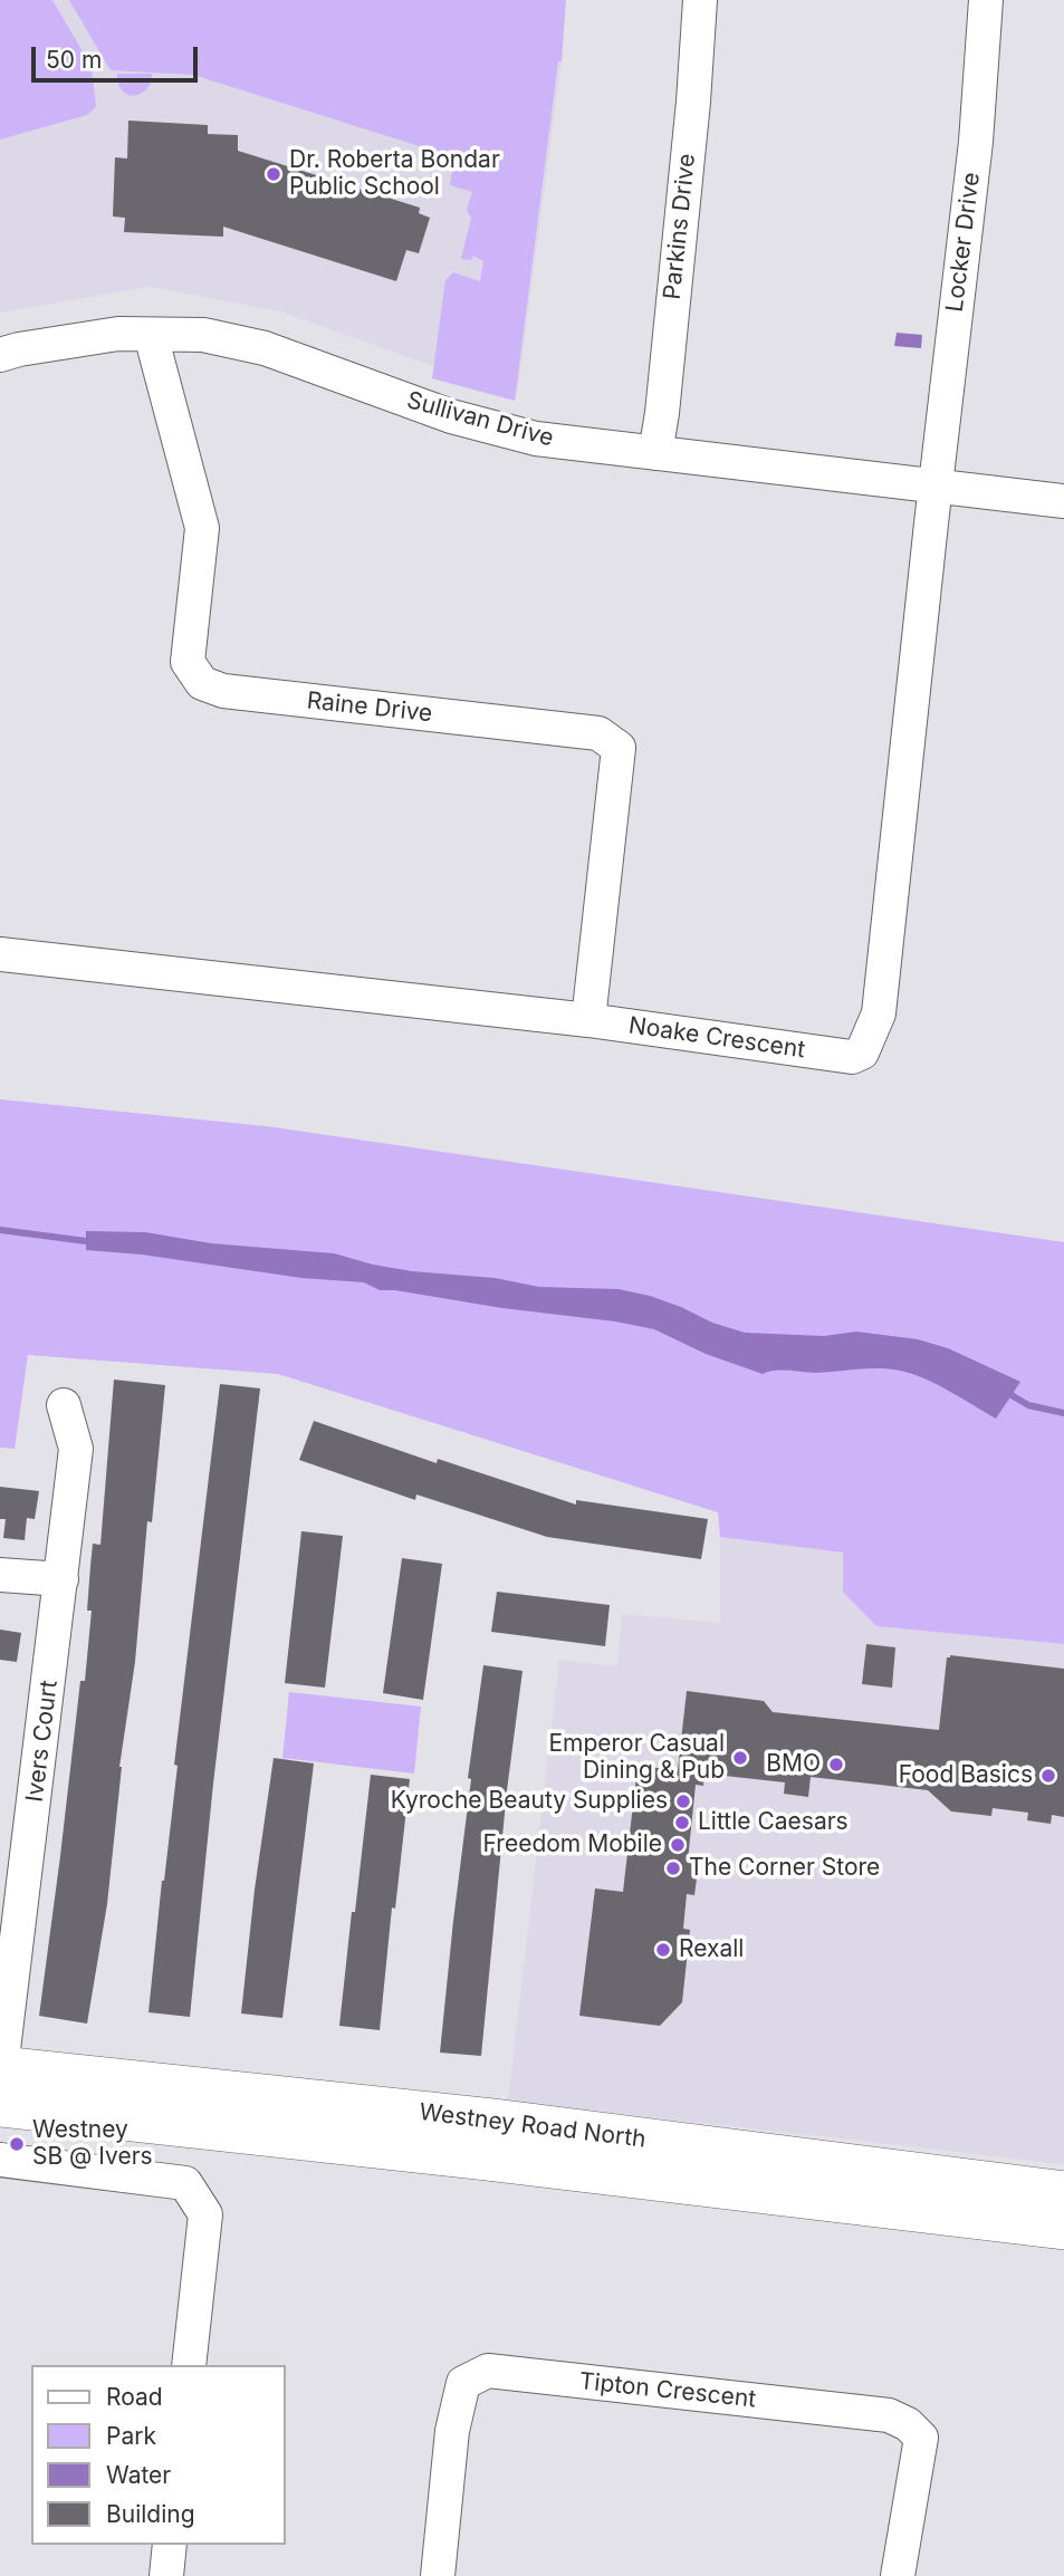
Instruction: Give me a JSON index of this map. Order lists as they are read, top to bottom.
{
  "streets": {
    "main road": ["Westney Road North"],
    "street": [
      "Parkins Drive",
      "Locker Drive",
      "Sullivan Drive",
      "Raine Drive",
      "Noake Crescent",
      "Ivers Court",
      "Tipton Crescent"
    ]
  },
  "crossings": [
    ["Parkins Drive", "Sullivan Drive"],
    ["Locker Drive", "Sullivan Drive"],
    ["Locker Drive", "Noake Crescent"],
    ["Sullivan Drive", "Raine Drive"],
    ["Sullivan Drive", "Noake Crescent"],
    ["Raine Drive", "Noake Crescent"],
    ["Ivers Court", "Westney Road North"]
  ],
  "places": [
    "Dr. Roberta Bondar Public School",
    "Emperor Casual Dining & Pub",
    "BMO",
    "Food Basics",
    "Kyroche Beauty Supplies",
    "Little Caesars",
    "Freedom Mobile",
    "The Corner Store",
    "Rexall",
    "Westney SB @ Ivers"
  ],
  "legend": [
    "Road",
    "Park",
    "Water",
    "Building"
  ],
  "scale_bar": "50 m"
}
